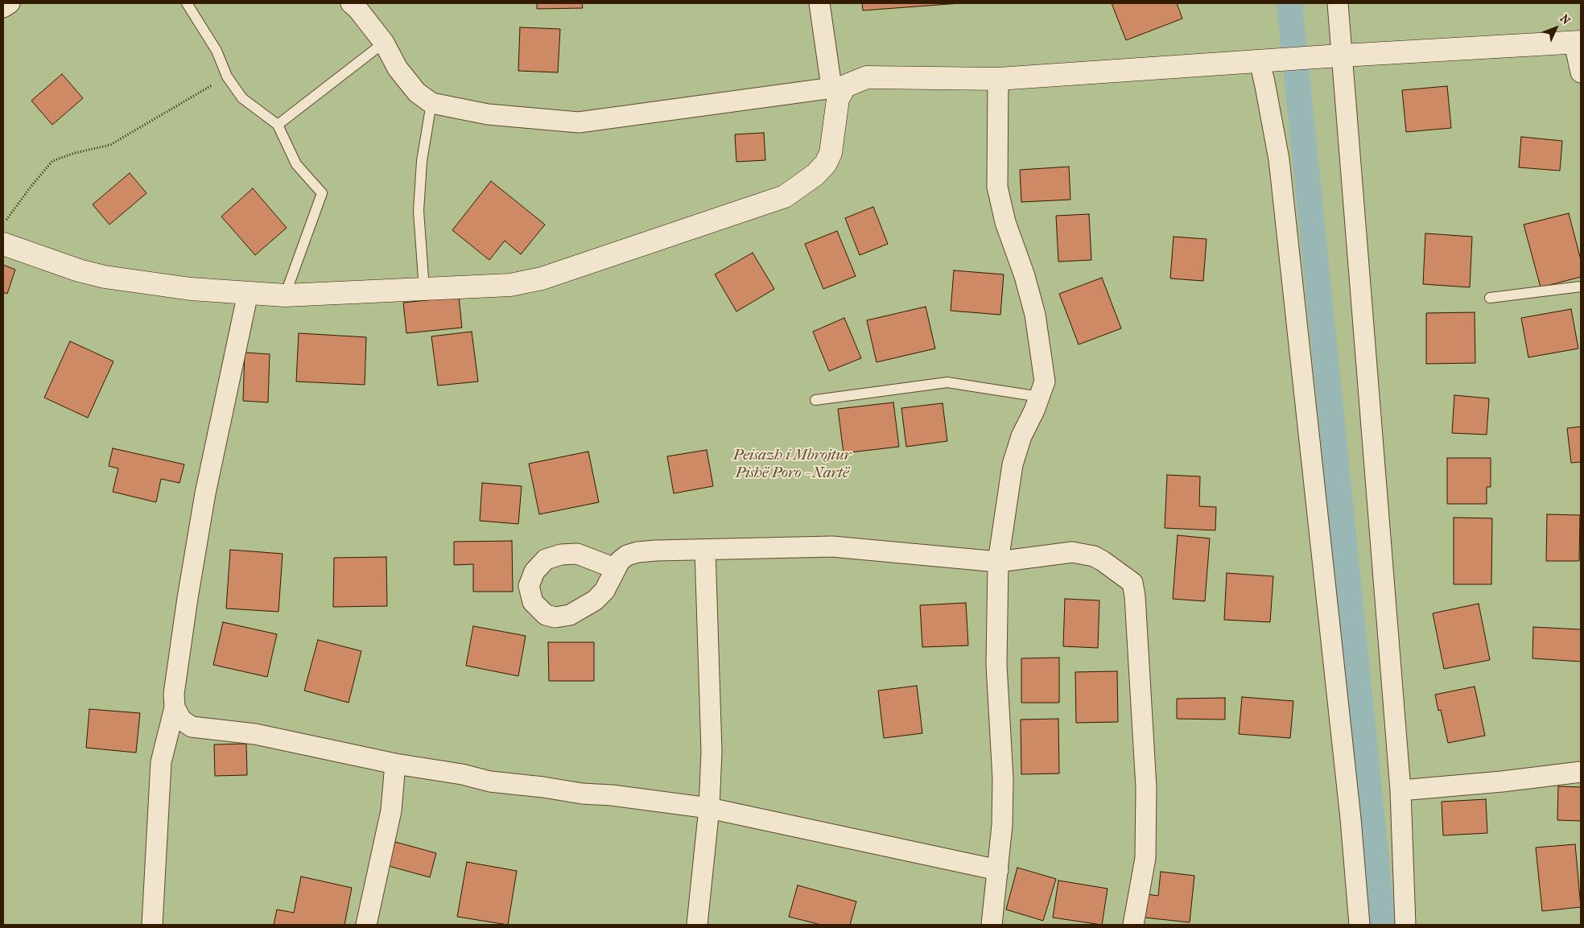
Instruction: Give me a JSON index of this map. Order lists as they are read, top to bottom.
{
  "parks": ["Peisazh i Mbrojtur Pishë Poro - Nartë"],
  "north": "top right"
}
